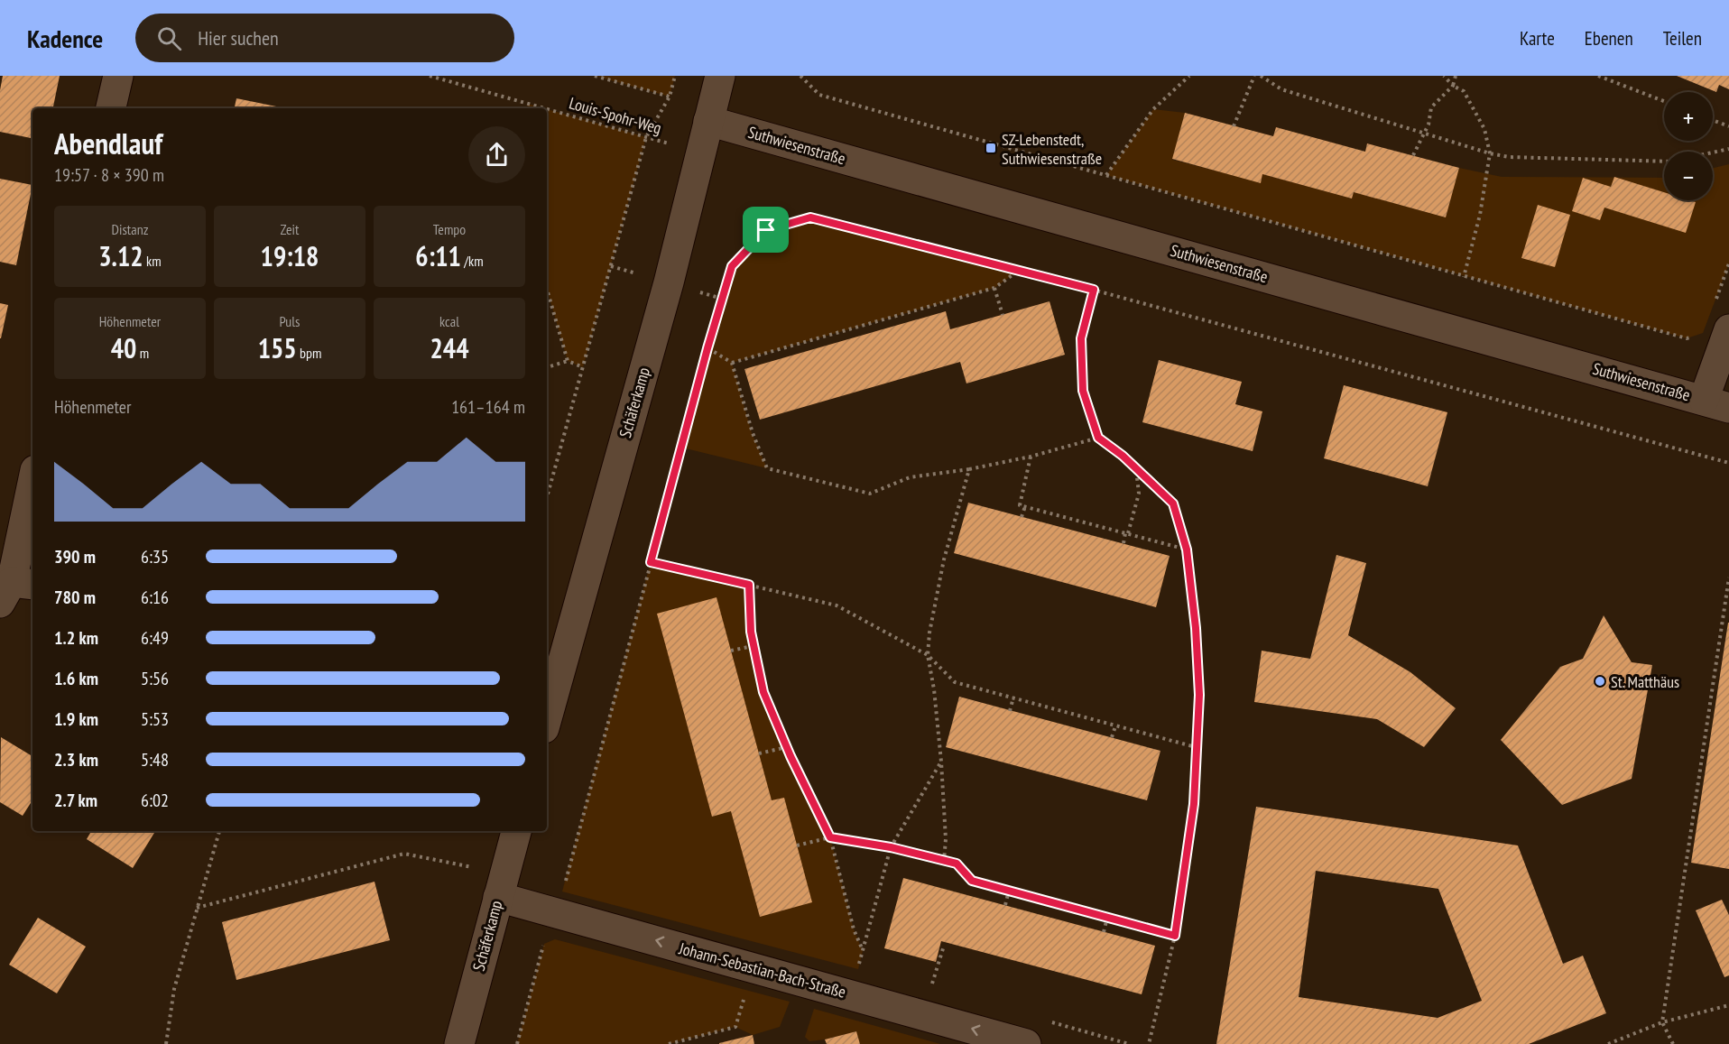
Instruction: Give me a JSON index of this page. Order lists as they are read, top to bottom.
{
  "streets": {
    "street": ["Suthwiesenstraße", "Schäferkamp", "Johann-Sebastian-Bach-Straße"],
    "path": ["Louis-Spohr-Weg"]
  },
  "crossings": [
    ["Louis-Spohr-Weg", "Schäferkamp"],
    ["Suthwiesenstraße", "Schäferkamp"],
    ["Schäferkamp", "Johann-Sebastian-Bach-Straße"]
  ],
  "one_way": ["Johann-Sebastian-Bach-Straße"],
  "places": {
    "transit": ["SZ-Lebenstedt, Suthwiesenstraße"],
    "other": ["St. Matthäus"]
  },
  "page": {
    "header": "Kadence",
    "search": "Hier suchen",
    "nav": ["Karte", "Ebenen", "Teilen"],
    "map_buttons": ["+", "−"],
    "heading": ["Abendlauf", "19:57 · 8 × 390 m"],
    "stats": [
      ["Distanz", "3.12 km"],
      ["Zeit", "19:18"],
      ["Tempo", "6:11 /km"],
      ["Höhenmeter", "40 m"],
      ["Puls", "155 bpm"],
      ["kcal", "244"]
    ],
    "chart": ["Höhenmeter", "161–164 m"],
    "list": [
      {
        "name": "390 m",
        "note": "6:35"
      },
      {
        "name": "780 m",
        "note": "6:16"
      },
      {
        "name": "1.2 km",
        "note": "6:49"
      },
      {
        "name": "1.6 km",
        "note": "5:56"
      },
      {
        "name": "1.9 km",
        "note": "5:53"
      },
      {
        "name": "2.3 km",
        "note": "5:48"
      },
      {
        "name": "2.7 km",
        "note": "6:02"
      }
    ]
  }
}
